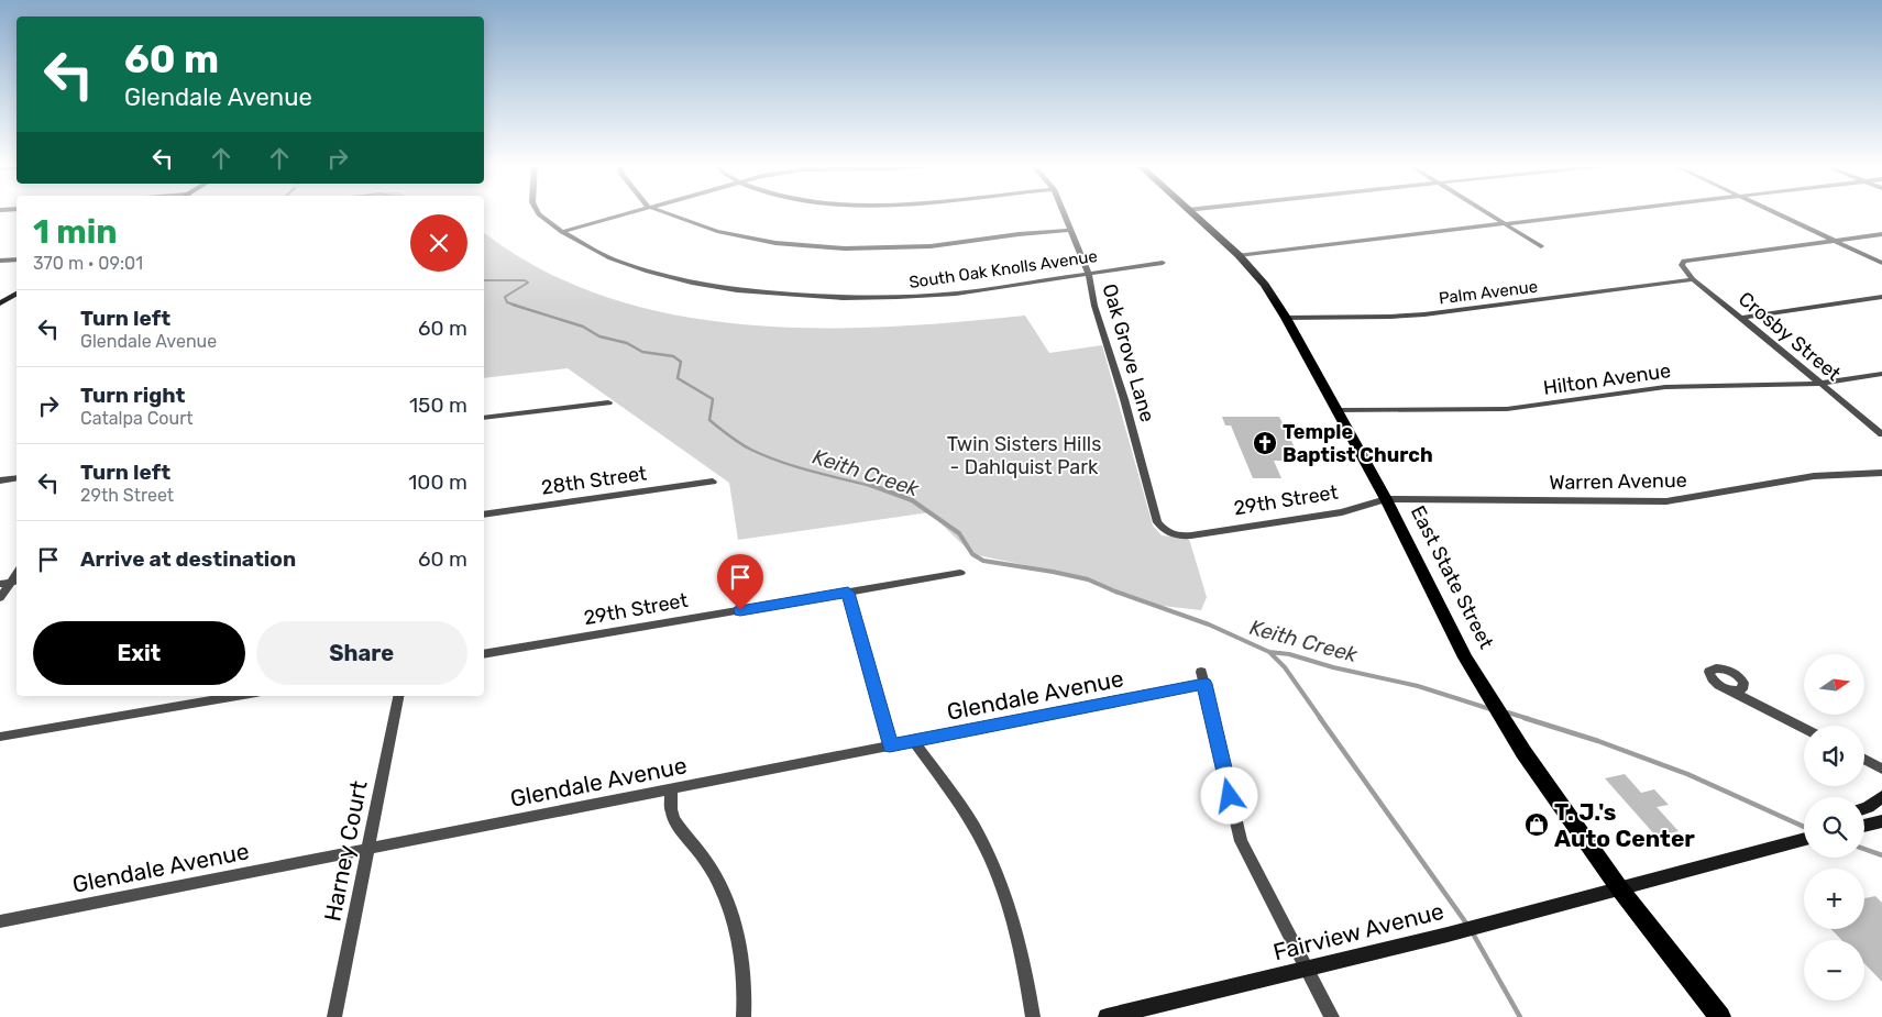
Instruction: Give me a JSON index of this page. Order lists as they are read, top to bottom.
{
  "streets": {
    "main road": ["East State Street"],
    "street": [
      "South Oak Knolls Avenue",
      "Palm Avenue",
      "Crosby Street",
      "Oak Grove Lane",
      "Hilton Avenue",
      "28th Street",
      "Warren Avenue",
      "29th Street",
      "Glendale Avenue",
      "Harney Court",
      "Fairview Avenue"
    ]
  },
  "crossings": [
    ["South Oak Knolls Avenue", "Oak Grove Lane"],
    ["Palm Avenue", "Crosby Street"],
    ["Palm Avenue", "East State Street"],
    ["Crosby Street", "Hilton Avenue"],
    ["Oak Grove Lane", "29th Street"],
    ["Hilton Avenue", "East State Street"],
    ["Warren Avenue", "29th Street"],
    ["Warren Avenue", "East State Street"],
    ["29th Street", "East State Street"],
    ["East State Street", "Fairview Avenue"],
    ["Glendale Avenue", "Harney Court"],
    ["Glendale Avenue", "Fairview Avenue"]
  ],
  "water": ["Keith Creek"],
  "parks": ["Twin Sisters Hills - Dahlquist Park"],
  "places": {
    "church": ["Temple Baptist Church"],
    "shop": ["T. J.'s Auto Center"]
  },
  "north": "right",
  "page": {
    "turn": ["60 m", "Glendale Avenue"],
    "heading": ["1 min", "370 m · 09:01"],
    "list": [
      {
        "name": "Turn left",
        "note": "Glendale Avenue",
        "value": "60 m"
      },
      {
        "name": "Turn right",
        "note": "Catalpa Court",
        "value": "150 m"
      },
      {
        "name": "Turn left",
        "note": "29th Street",
        "value": "100 m"
      },
      {
        "name": "Arrive at destination",
        "value": "60 m"
      }
    ],
    "buttons": ["Exit", "Share"],
    "map_buttons": ["+", "−"]
  }
}
